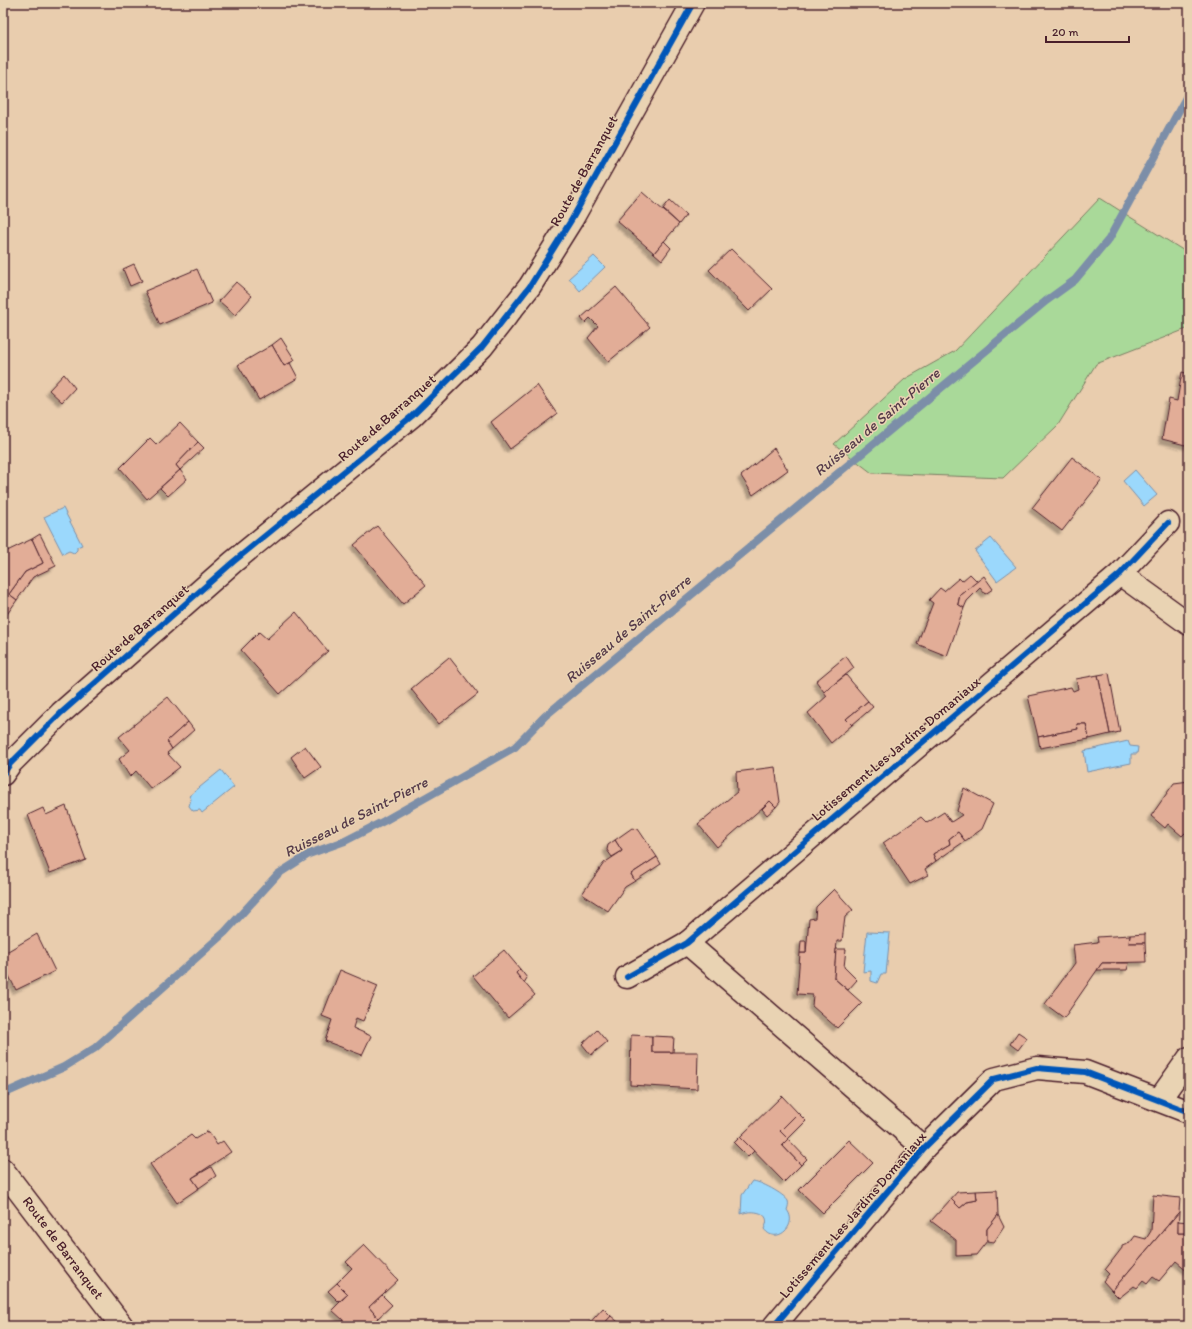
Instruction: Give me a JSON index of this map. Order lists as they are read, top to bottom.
{
  "streets": {
    "street": ["Route de Barranquet", "Lotissement Les Jardins Domaniaux"]
  },
  "water": ["Ruisseau de Saint-Pierre"],
  "scale_bar": "20 m"
}
